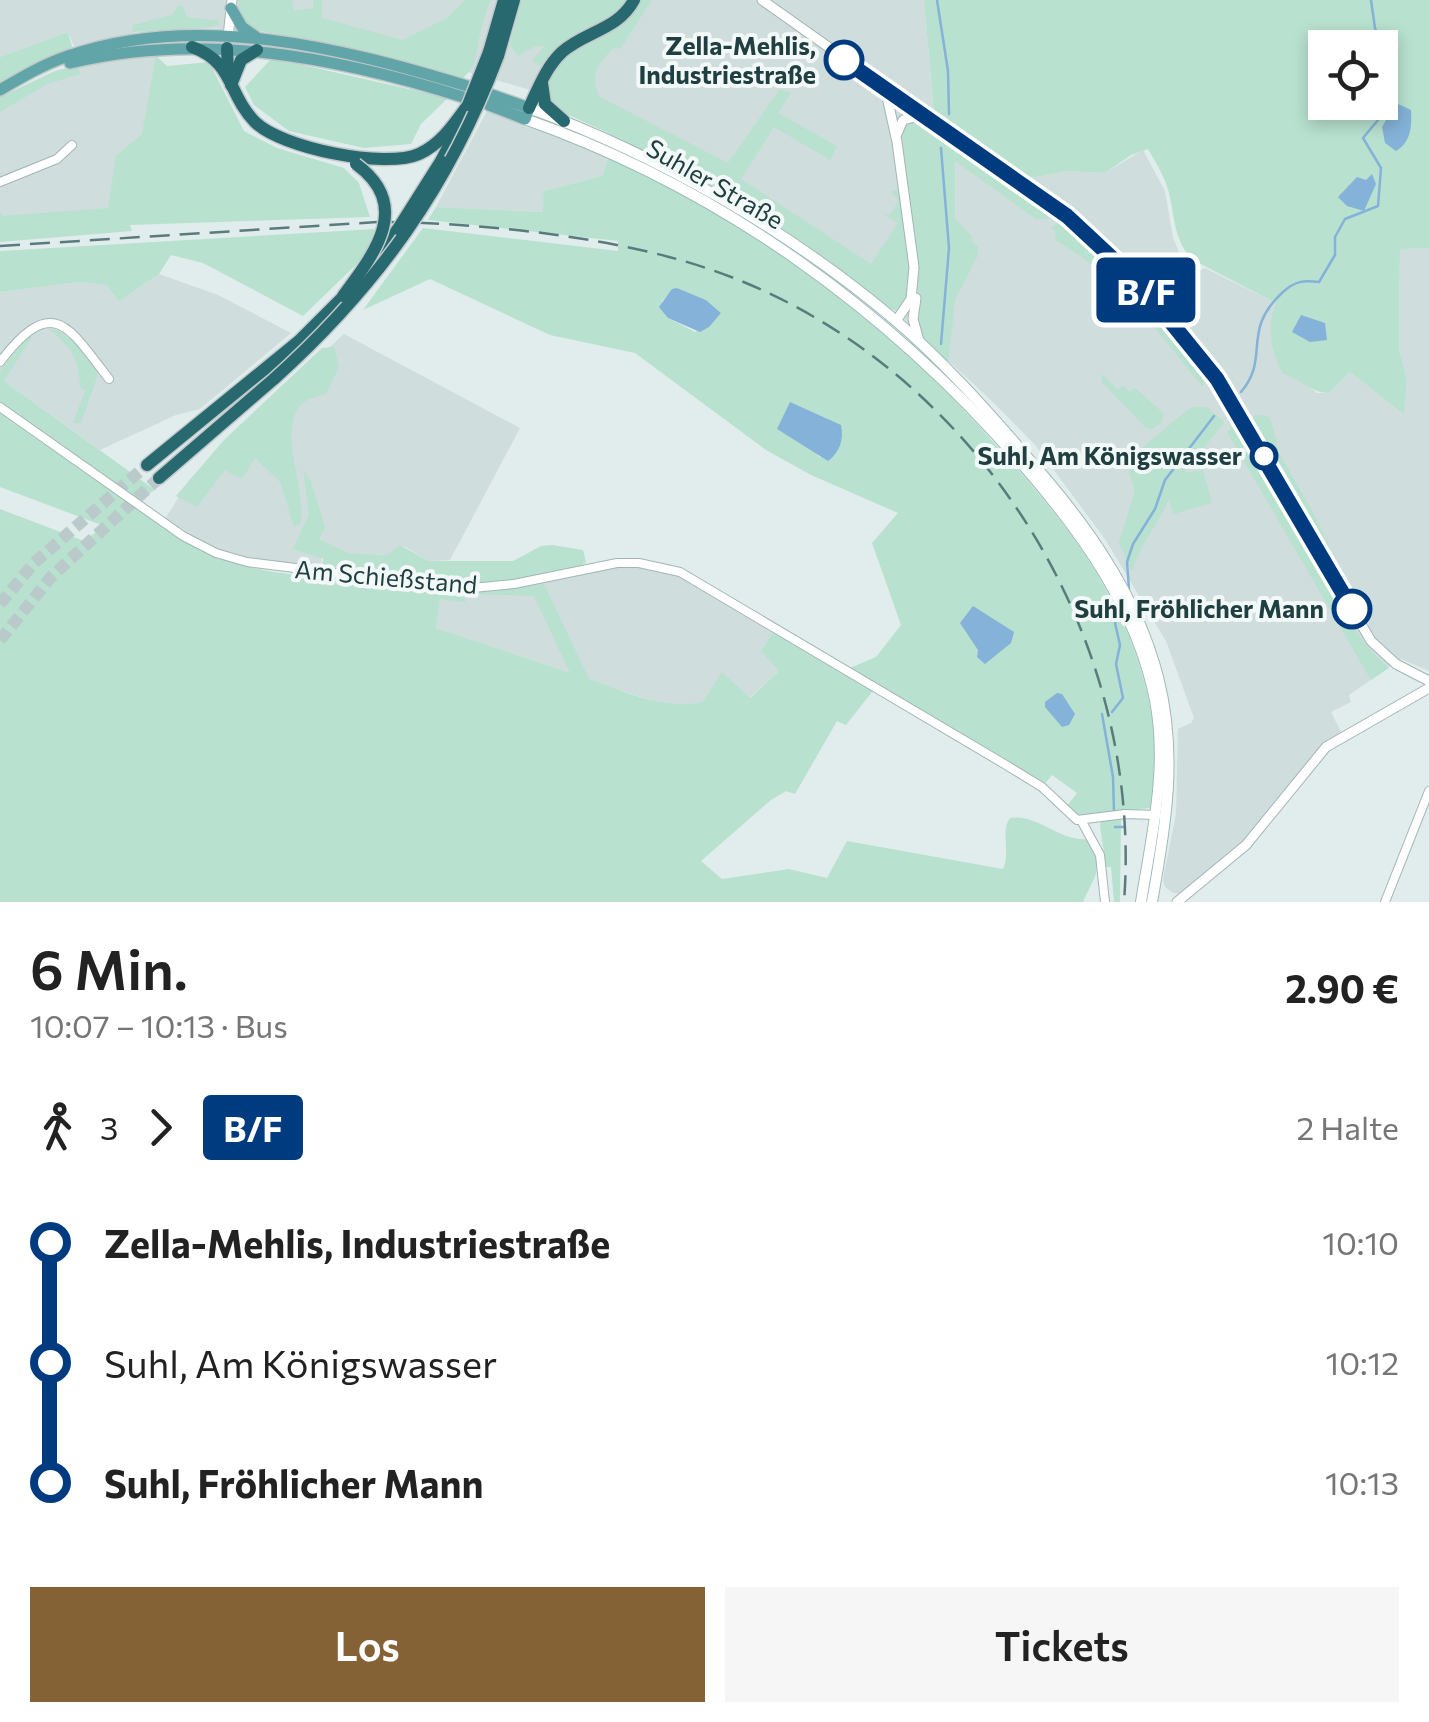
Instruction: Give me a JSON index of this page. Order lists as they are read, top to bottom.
{
  "streets": {
    "main road": ["Suhler Straße"],
    "street": ["Am Schießstand"]
  },
  "places": ["Zella-Mehlis, Industriestraße", "Suhl, Am Königswasser", "Suhl, Fröhlicher Mann"],
  "lines": ["bus line B/F"],
  "page": {
    "on_map": "B/F",
    "heading": ["6 Min.", "10:07 – 10:13 · Bus", "2.90 €"],
    "legs": ["3", "B/F", "2 Halte"],
    "list": [
      {
        "name": "Zella-Mehlis, Industriestraße",
        "value": "10:10"
      },
      {
        "name": "Suhl, Am Königswasser",
        "value": "10:12"
      },
      {
        "name": "Suhl, Fröhlicher Mann",
        "value": "10:13"
      }
    ],
    "buttons": ["Los", "Tickets"]
  }
}
